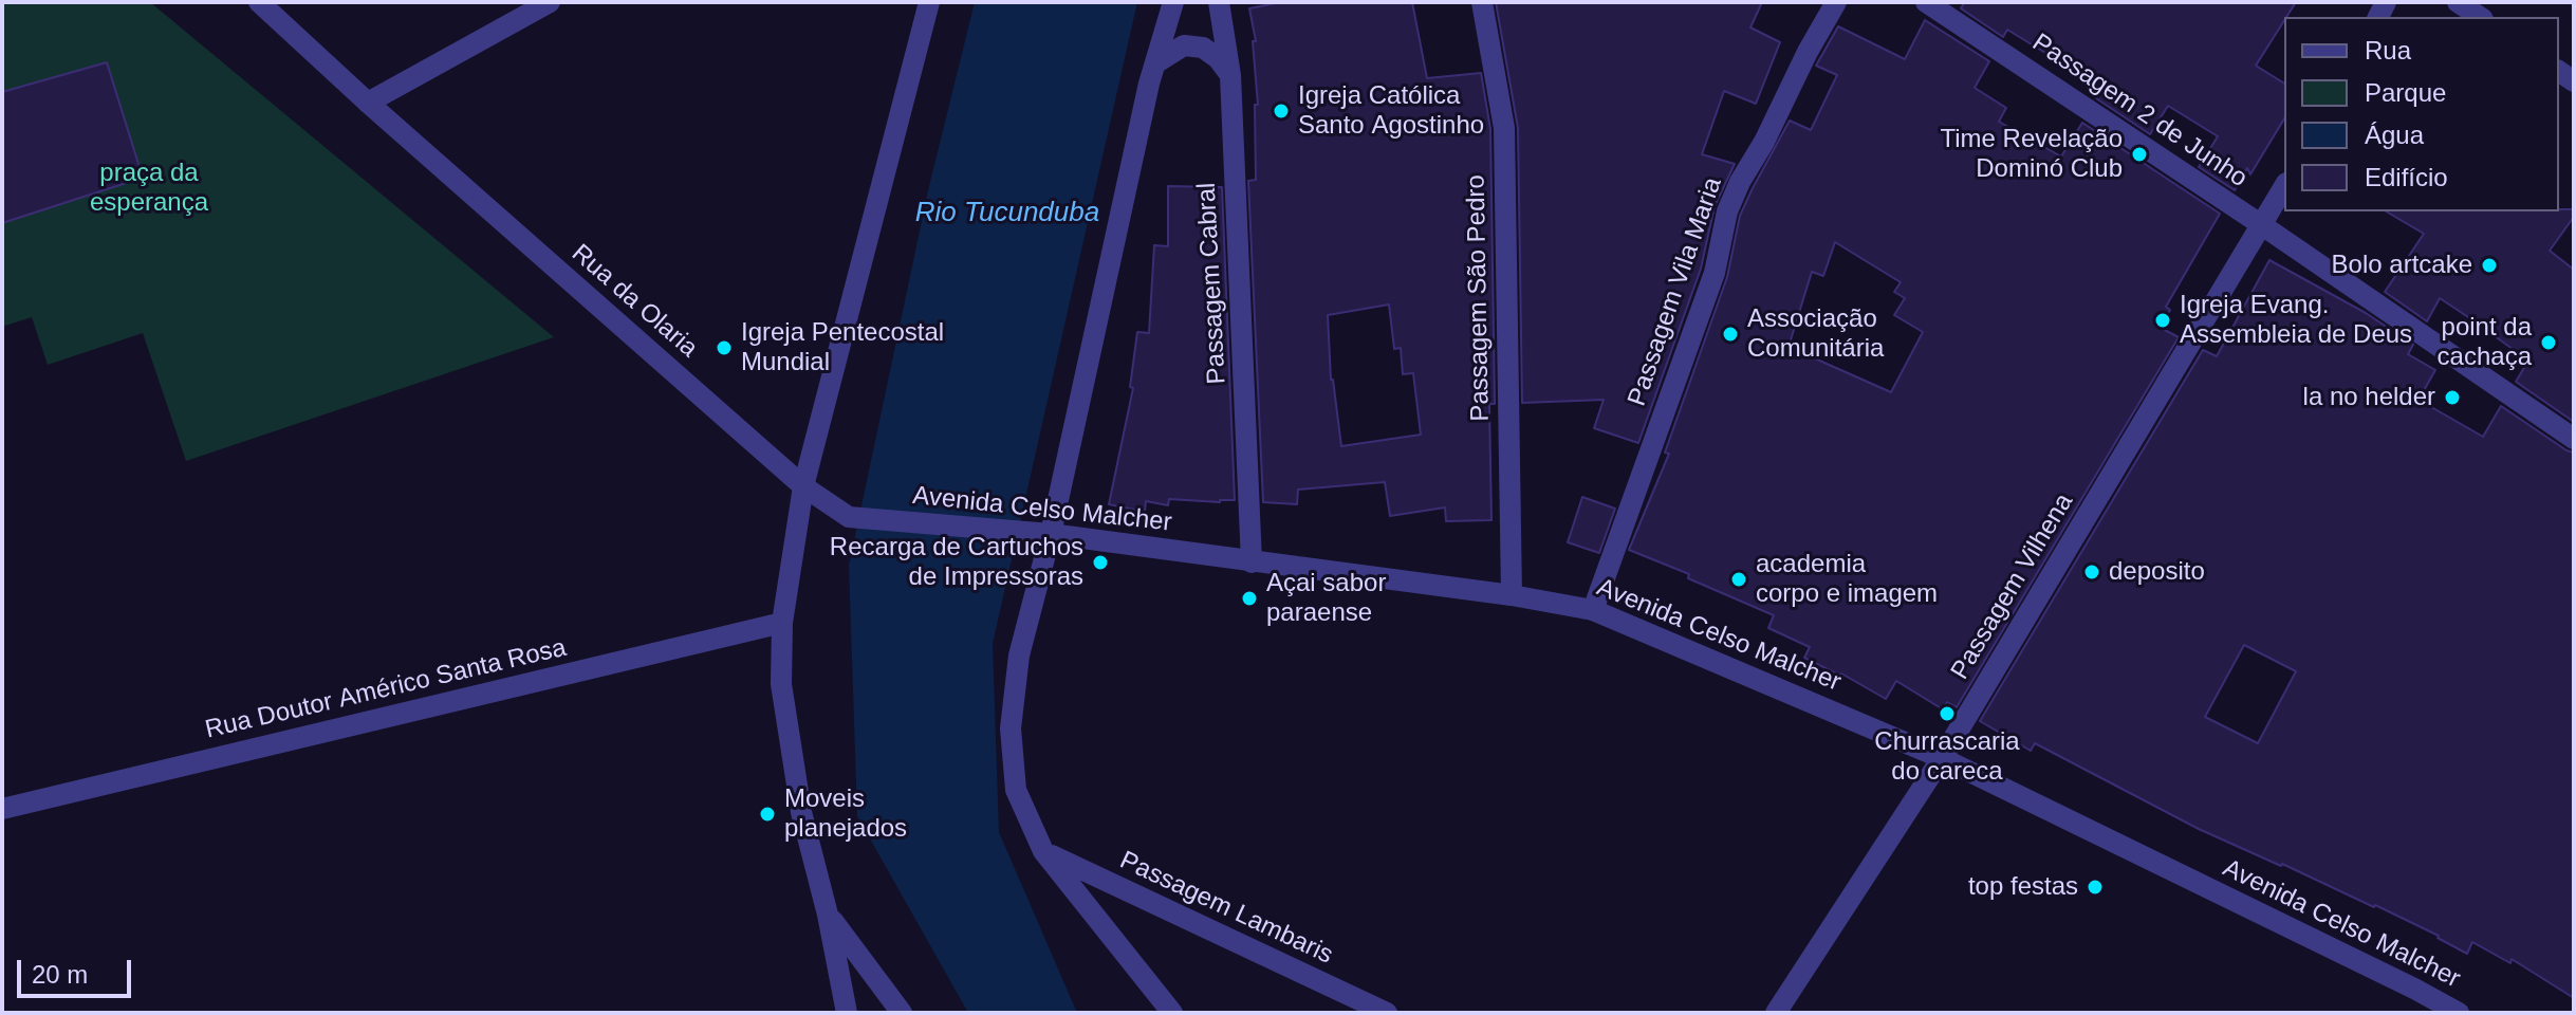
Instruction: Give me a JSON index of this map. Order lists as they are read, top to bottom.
{
  "streets": {
    "street": [
      "Passagem 2 de Junho",
      "Passagem Cabral",
      "Passagem Vila Maria",
      "Passagem São Pedro",
      "Rua da Olaria",
      "Avenida Celso Malcher",
      "Passagem Vilhena",
      "Rua Doutor Américo Santa Rosa",
      "Passagem Lambaris"
    ]
  },
  "crossings": [
    ["Passagem 2 de Junho", "Passagem Vilhena"],
    ["Passagem Cabral", "Avenida Celso Malcher"],
    ["Passagem Vila Maria", "Avenida Celso Malcher"],
    ["Passagem São Pedro", "Avenida Celso Malcher"],
    ["Rua da Olaria", "Avenida Celso Malcher"],
    ["Avenida Celso Malcher", "Passagem Vilhena"]
  ],
  "water": ["Rio Tucunduba"],
  "parks": ["praça da esperança"],
  "places": [
    "Igreja Católica Santo Agostinho",
    "Time Revelação Dominó Club",
    "Bolo artcake",
    "Igreja Evang. Assembleia de Deus",
    "Associação Comunitária",
    "point da cachaça",
    "Igreja Pentecostal Mundial",
    "la no helder",
    "Recarga de Cartuchos de Impressoras",
    "deposito",
    "academia corpo e imagem",
    "Açai sabor paraense",
    "Churrascaria do careca",
    "Moveis planejados",
    "top festas"
  ],
  "legend": [
    "Rua",
    "Parque",
    "Água",
    "Edifício"
  ],
  "scale_bar": "20 m"
}
